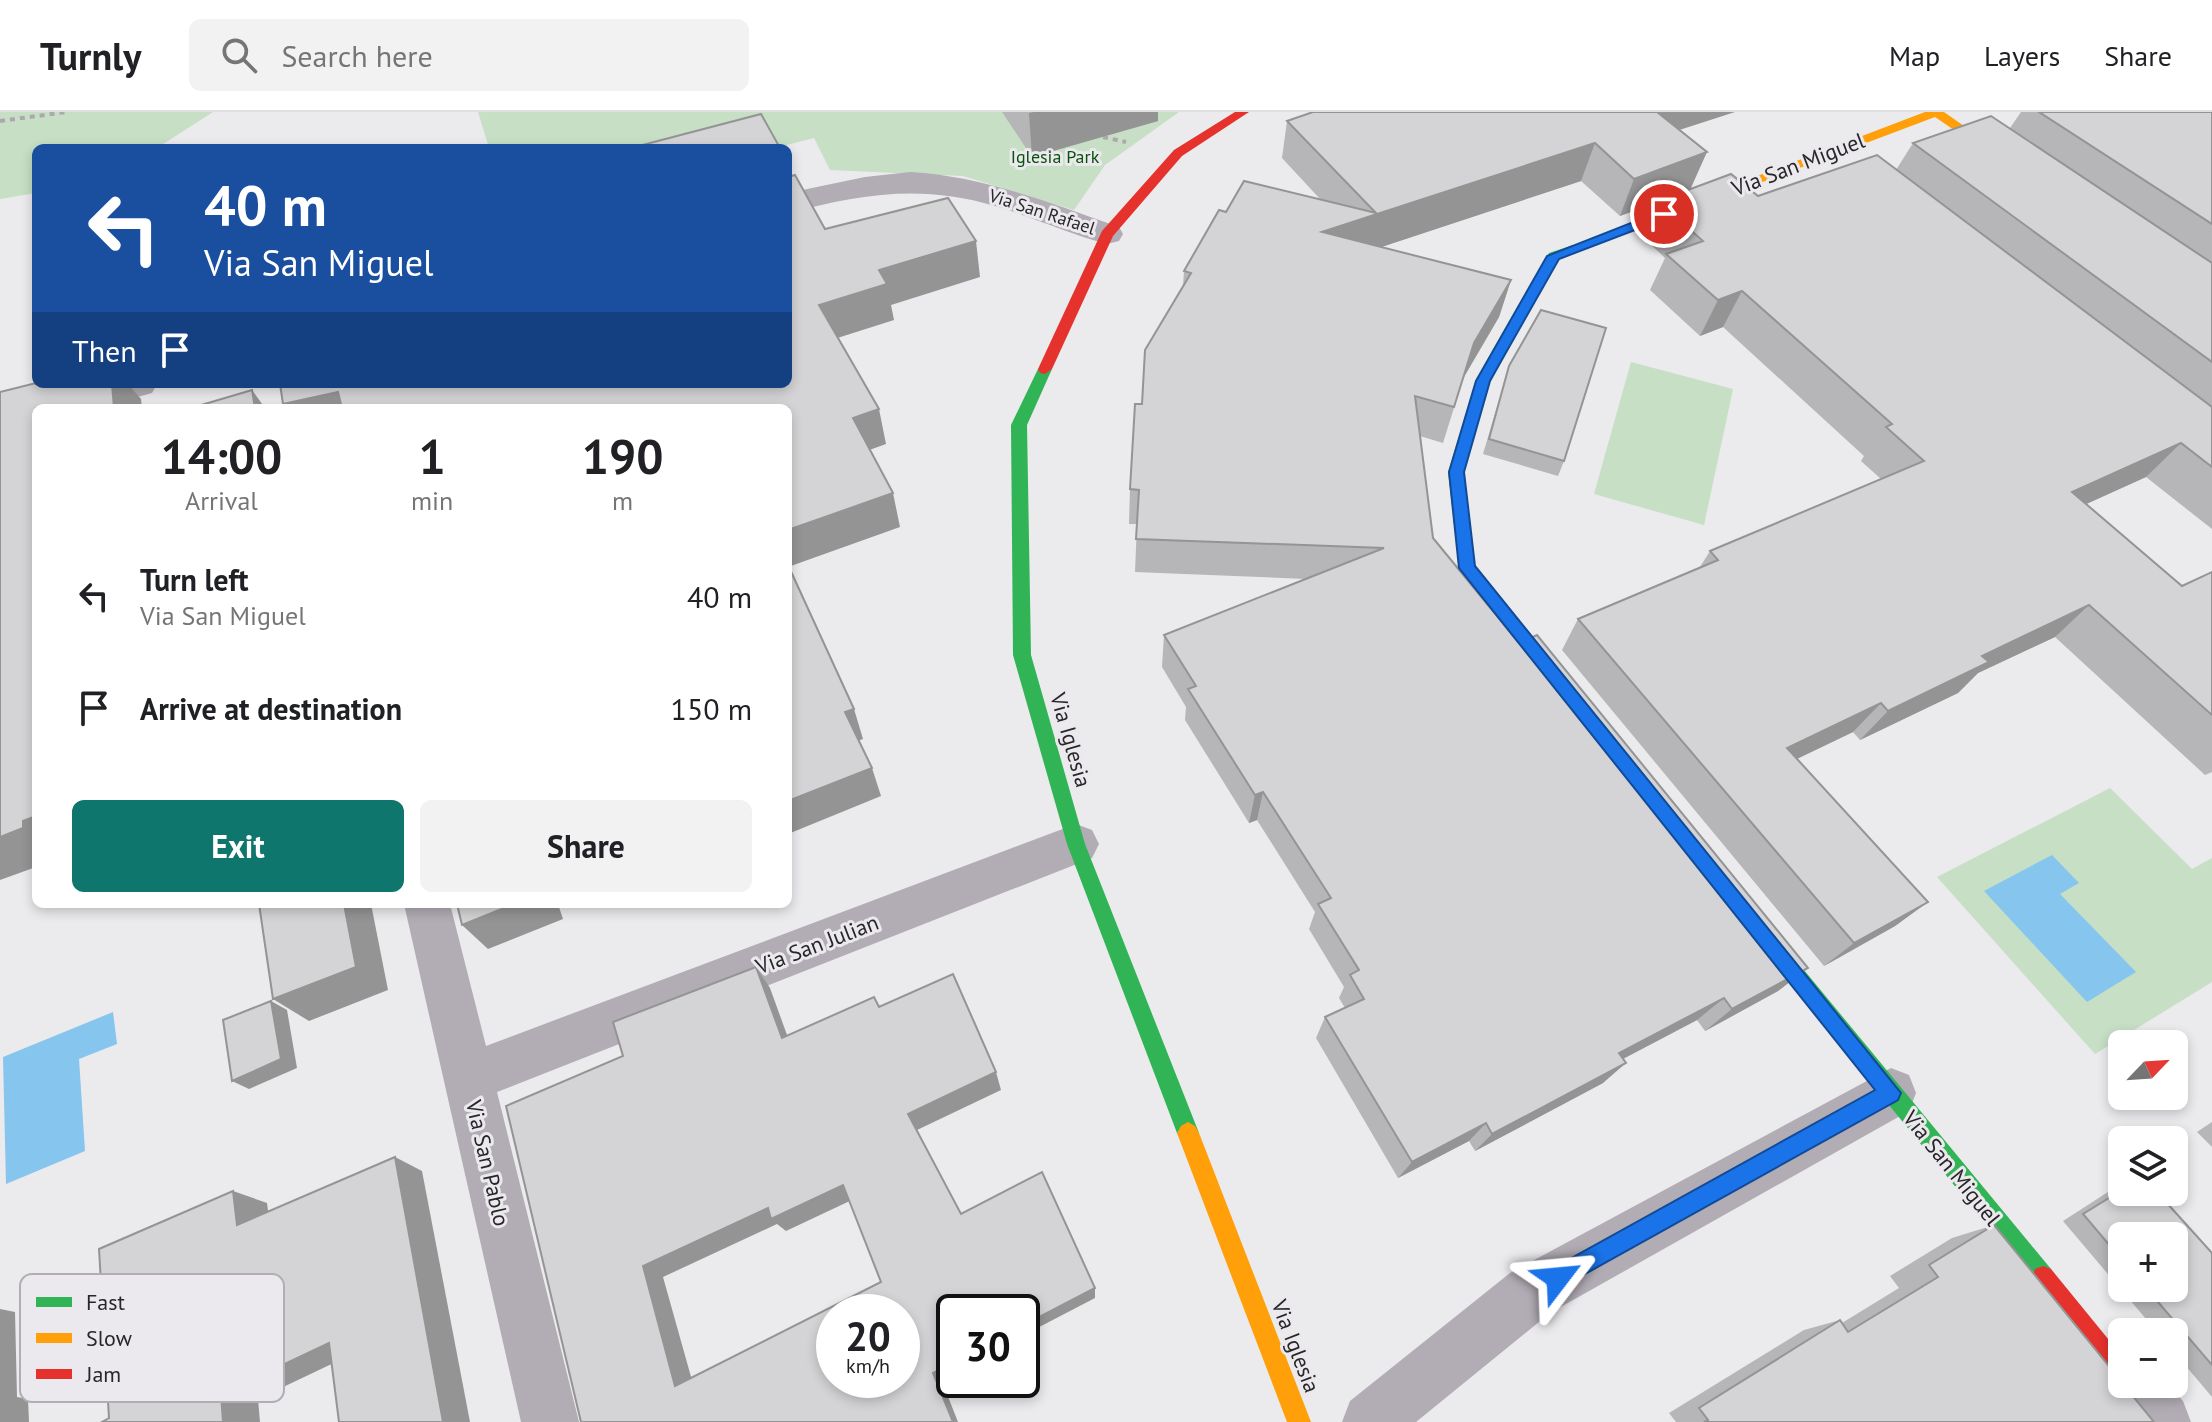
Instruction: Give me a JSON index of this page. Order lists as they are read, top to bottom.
{
  "streets": {
    "street": [
      "Via San Miguel",
      "Via San Rafael",
      "Via Iglesia",
      "Via San Julian",
      "Via San Pablo"
    ]
  },
  "crossings": [
    ["Via San Rafael", "Via Iglesia"],
    ["Via Iglesia", "Via San Julian"],
    ["Via San Julian", "Via San Pablo"]
  ],
  "parks": ["Iglesia Park"],
  "legend": ["Fast", "Slow", "Jam"],
  "north": "top right",
  "page": {
    "header": "Turnly",
    "search": "Search here",
    "nav": ["Map", "Layers", "Share"],
    "turn": ["40 m", "Via San Miguel"],
    "then": "Then",
    "eta": [
      "14:00",
      "Arrival",
      "1",
      "min",
      "190",
      "m"
    ],
    "list": [
      {
        "name": "Turn left",
        "note": "Via San Miguel",
        "value": "40 m"
      },
      {
        "name": "Arrive at destination",
        "value": "150 m"
      }
    ],
    "buttons": ["Exit", "Share"],
    "map_buttons": ["+", "−"],
    "speed": "20 km/h",
    "limit": "30"
  }
}
